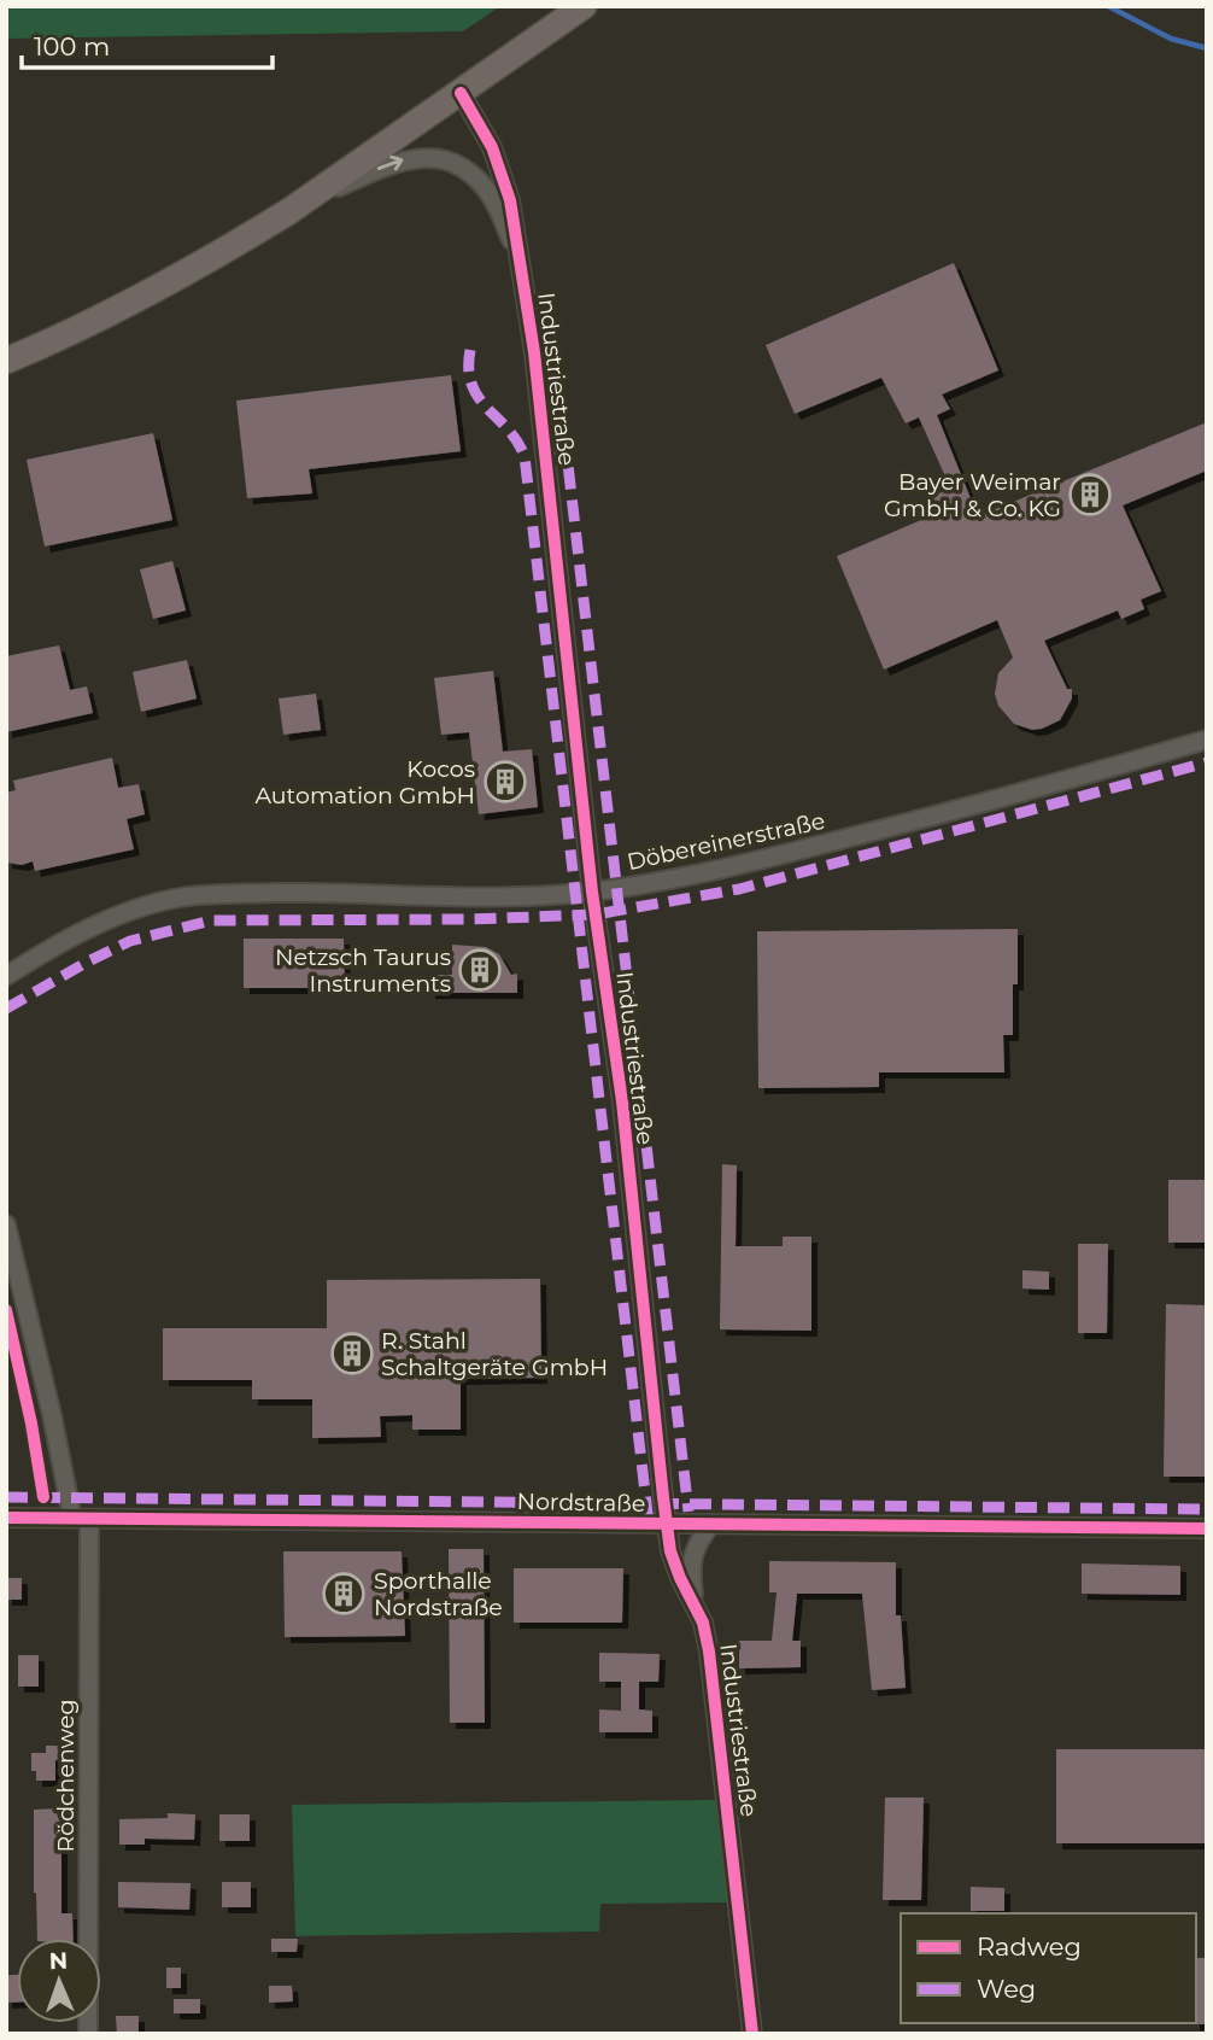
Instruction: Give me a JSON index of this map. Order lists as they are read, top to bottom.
{
  "streets": {
    "street": [
      "Industriestraße",
      "Döbereinerstraße",
      "Nordstraße",
      "Rödchenweg"
    ]
  },
  "crossings": [
    ["Industriestraße", "Döbereinerstraße"],
    ["Industriestraße", "Nordstraße"],
    ["Nordstraße", "Rödchenweg"]
  ],
  "places": {
    "building": [
      "Bayer Weimar GmbH & Co. KG",
      "Kocos Automation GmbH",
      "Netzsch Taurus Instruments",
      "R. Stahl Schaltgeräte GmbH",
      "Sporthalle Nordstraße"
    ]
  },
  "legend": ["Radweg", "Weg"],
  "scale_bar": "100 m",
  "north": "top"
}
